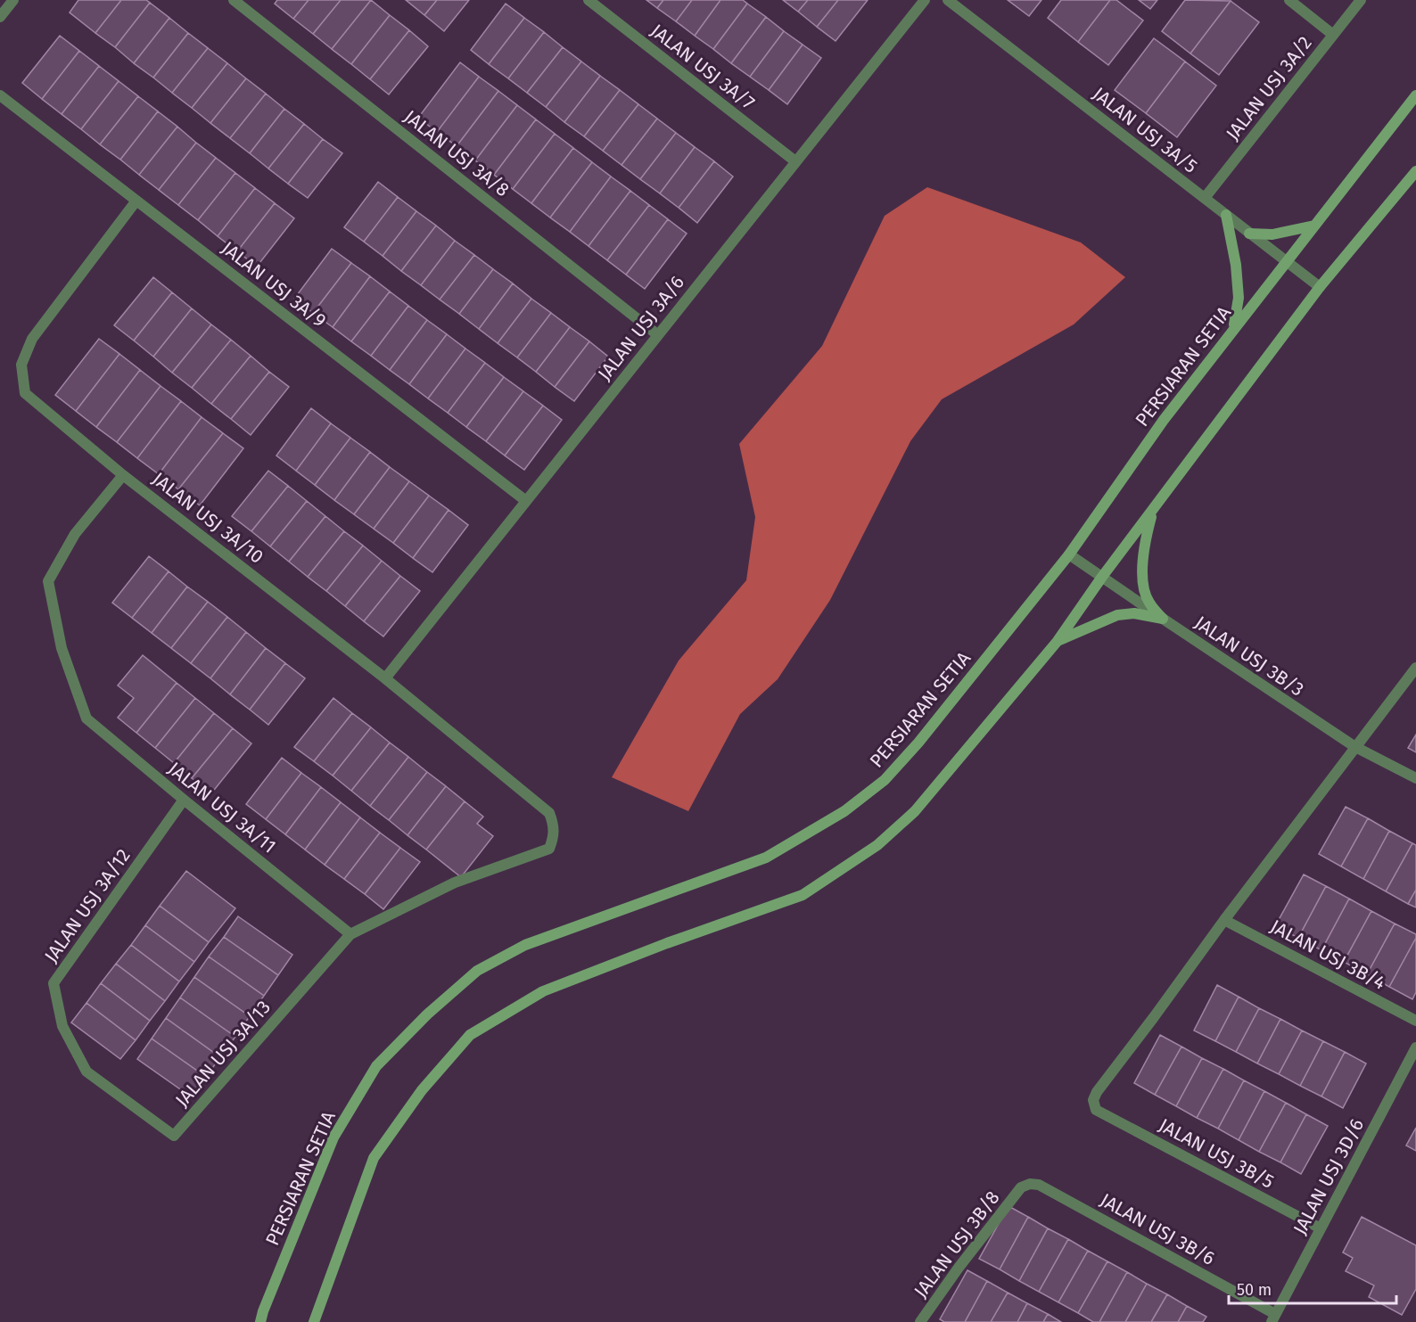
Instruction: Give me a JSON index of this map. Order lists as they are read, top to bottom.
{
  "streets": {
    "main road": ["PERSIARAN SETIA"],
    "street": [
      "JALAN USJ 3A/7",
      "JALAN USJ 3A/2",
      "JALAN USJ 3A/5",
      "JALAN USJ 3A/8",
      "JALAN USJ 3A/9",
      "JALAN USJ 3A/6",
      "JALAN USJ 3A/10",
      "JALAN USJ 3B/3",
      "JALAN USJ 3A/11",
      "JALAN USJ 3A/12",
      "JALAN USJ 3B/4",
      "JALAN USJ 3A/13",
      "JALAN USJ 3B/5",
      "JALAN USJ 3D/6",
      "JALAN USJ 3B/6",
      "JALAN USJ 3B/8"
    ]
  },
  "crossings": [
    ["JALAN USJ 3A/7", "JALAN USJ 3A/6"],
    ["JALAN USJ 3A/2", "JALAN USJ 3A/5"],
    ["JALAN USJ 3A/5", "PERSIARAN SETIA"],
    ["JALAN USJ 3A/8", "JALAN USJ 3A/6"],
    ["JALAN USJ 3A/9", "JALAN USJ 3A/6"],
    ["JALAN USJ 3A/9", "JALAN USJ 3A/10"],
    ["JALAN USJ 3A/6", "JALAN USJ 3A/10"],
    ["PERSIARAN SETIA", "JALAN USJ 3B/3"],
    ["JALAN USJ 3A/10", "JALAN USJ 3A/11"],
    ["JALAN USJ 3A/10", "JALAN USJ 3A/13"],
    ["JALAN USJ 3A/11", "JALAN USJ 3A/12"],
    ["JALAN USJ 3A/11", "JALAN USJ 3A/13"],
    ["JALAN USJ 3A/12", "JALAN USJ 3A/13"],
    ["JALAN USJ 3B/4", "JALAN USJ 3B/5"],
    ["JALAN USJ 3B/5", "JALAN USJ 3D/6"],
    ["JALAN USJ 3D/6", "JALAN USJ 3B/6"],
    ["JALAN USJ 3B/6", "JALAN USJ 3B/8"]
  ],
  "scale_bar": "50 m"
}
